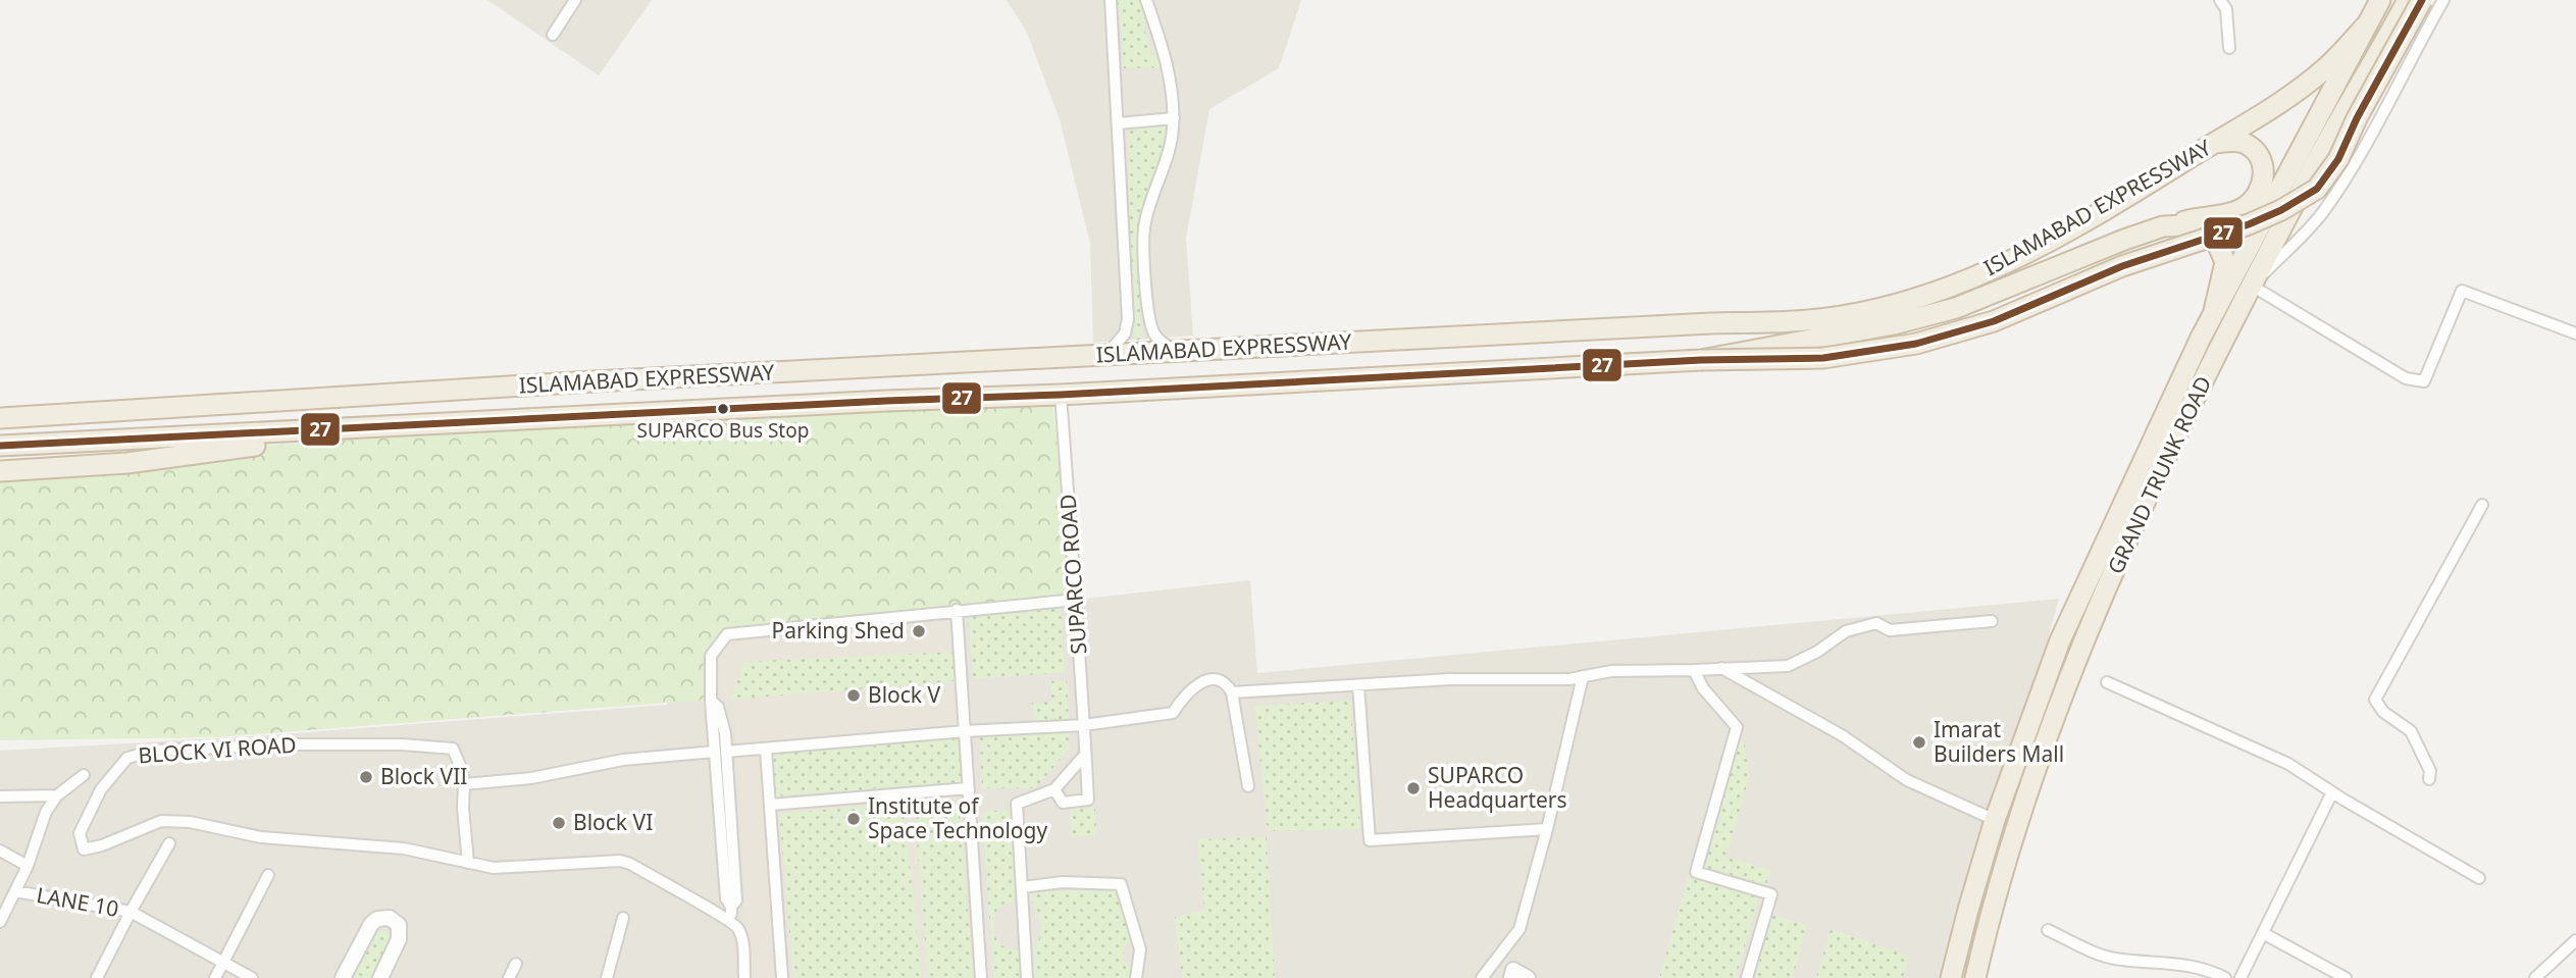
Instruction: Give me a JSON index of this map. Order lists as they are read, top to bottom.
{
  "streets": {
    "highway": ["ISLAMABAD EXPRESSWAY", "GRAND TRUNK ROAD"],
    "street": ["SUPARCO ROAD", "BLOCK VI ROAD", "LANE 10"]
  },
  "crossings": [
    ["ISLAMABAD EXPRESSWAY", "GRAND TRUNK ROAD"],
    ["ISLAMABAD EXPRESSWAY", "SUPARCO ROAD"]
  ],
  "places": [
    "SUPARCO Bus Stop",
    "Parking Shed",
    "Block V",
    "Imarat Builders Mall",
    "Block VII",
    "SUPARCO Headquarters",
    "Institute of Space Technology",
    "Block VI"
  ],
  "lines": ["transit line 27"]
}
